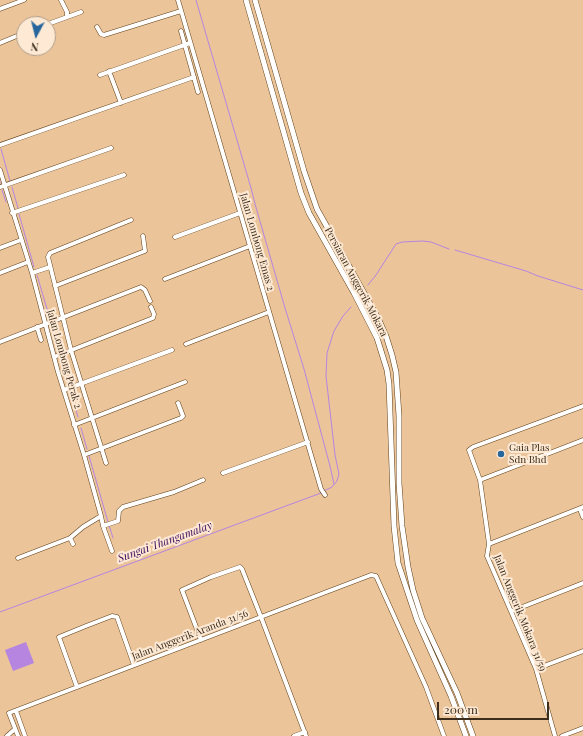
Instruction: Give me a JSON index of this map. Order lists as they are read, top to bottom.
{
  "streets": {
    "main road": ["Persiaran Anggerik Mokara"],
    "street": [
      "Jalan Lombong Emas 2",
      "Jalan Lombong Perak 2",
      "Jalan Anggerik Mokara 31/59",
      "Jalan Anggerik Aranda 31/56"
    ]
  },
  "water": ["Sungai Thangamalay"],
  "places": ["Gaia Plas Sdn Bhd"],
  "scale_bar": "200 m",
  "north": "bottom"
}
